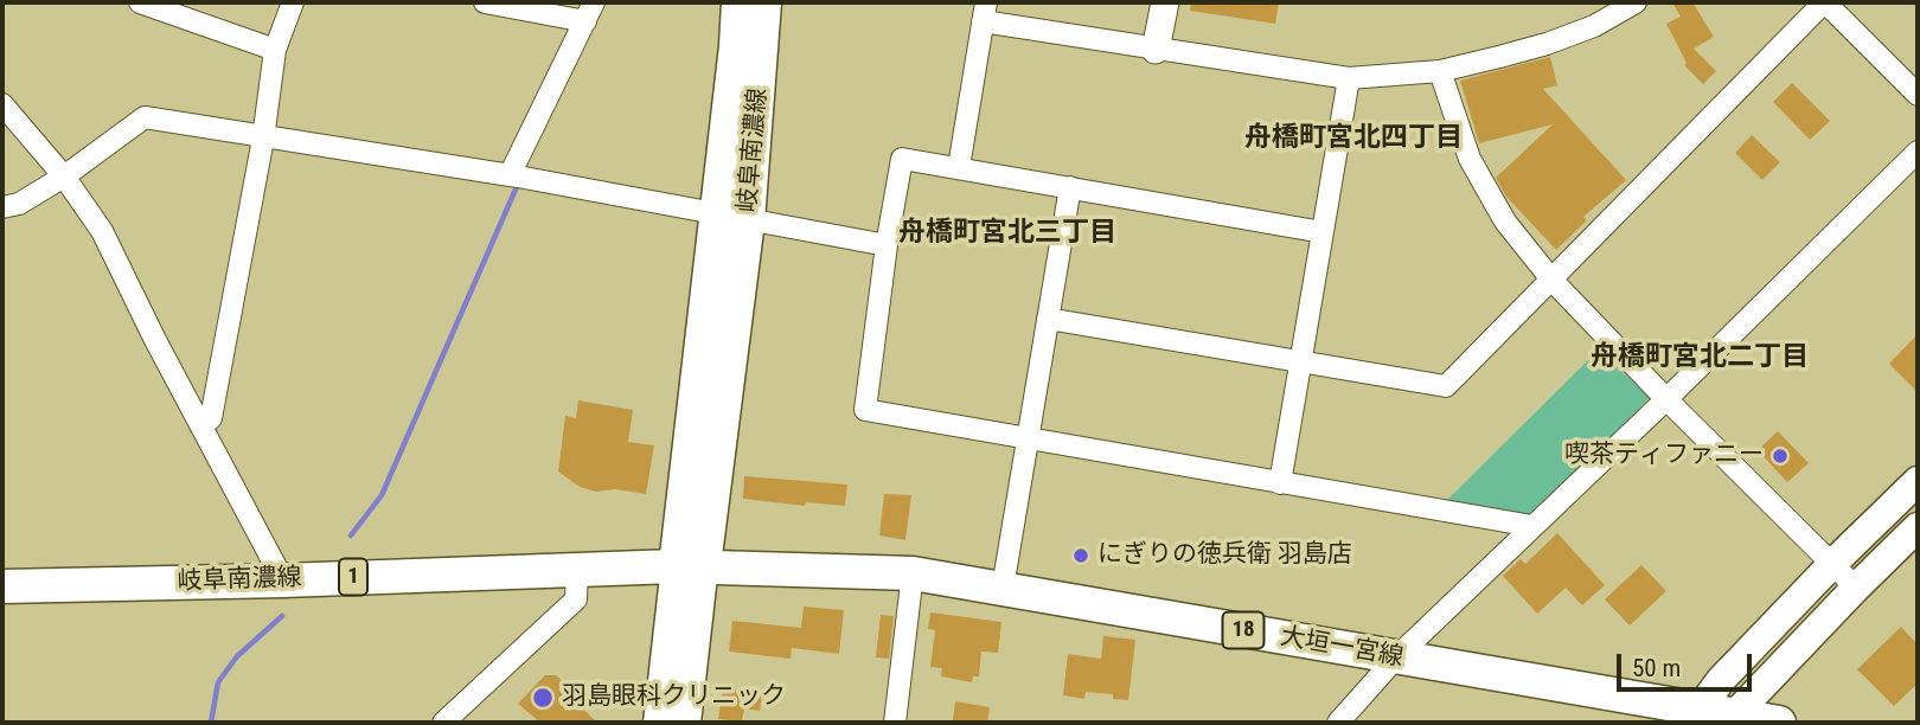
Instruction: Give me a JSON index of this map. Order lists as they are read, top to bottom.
{
  "streets": {
    "main road": [
      "岐阜南濃線",
      "1",
      "18",
      "大垣一宮線"
    ]
  },
  "crossings": [
    ["岐阜南濃線", "大垣一宮線"]
  ],
  "districts": ["舟橋町宮北四丁目", "舟橋町宮北三丁目", "舟橋町宮北二丁目"],
  "places": ["喫茶ティファニー", "にぎりの徳兵衛 羽島店", "羽島眼科クリニック"],
  "scale_bar": "50 m"
}
